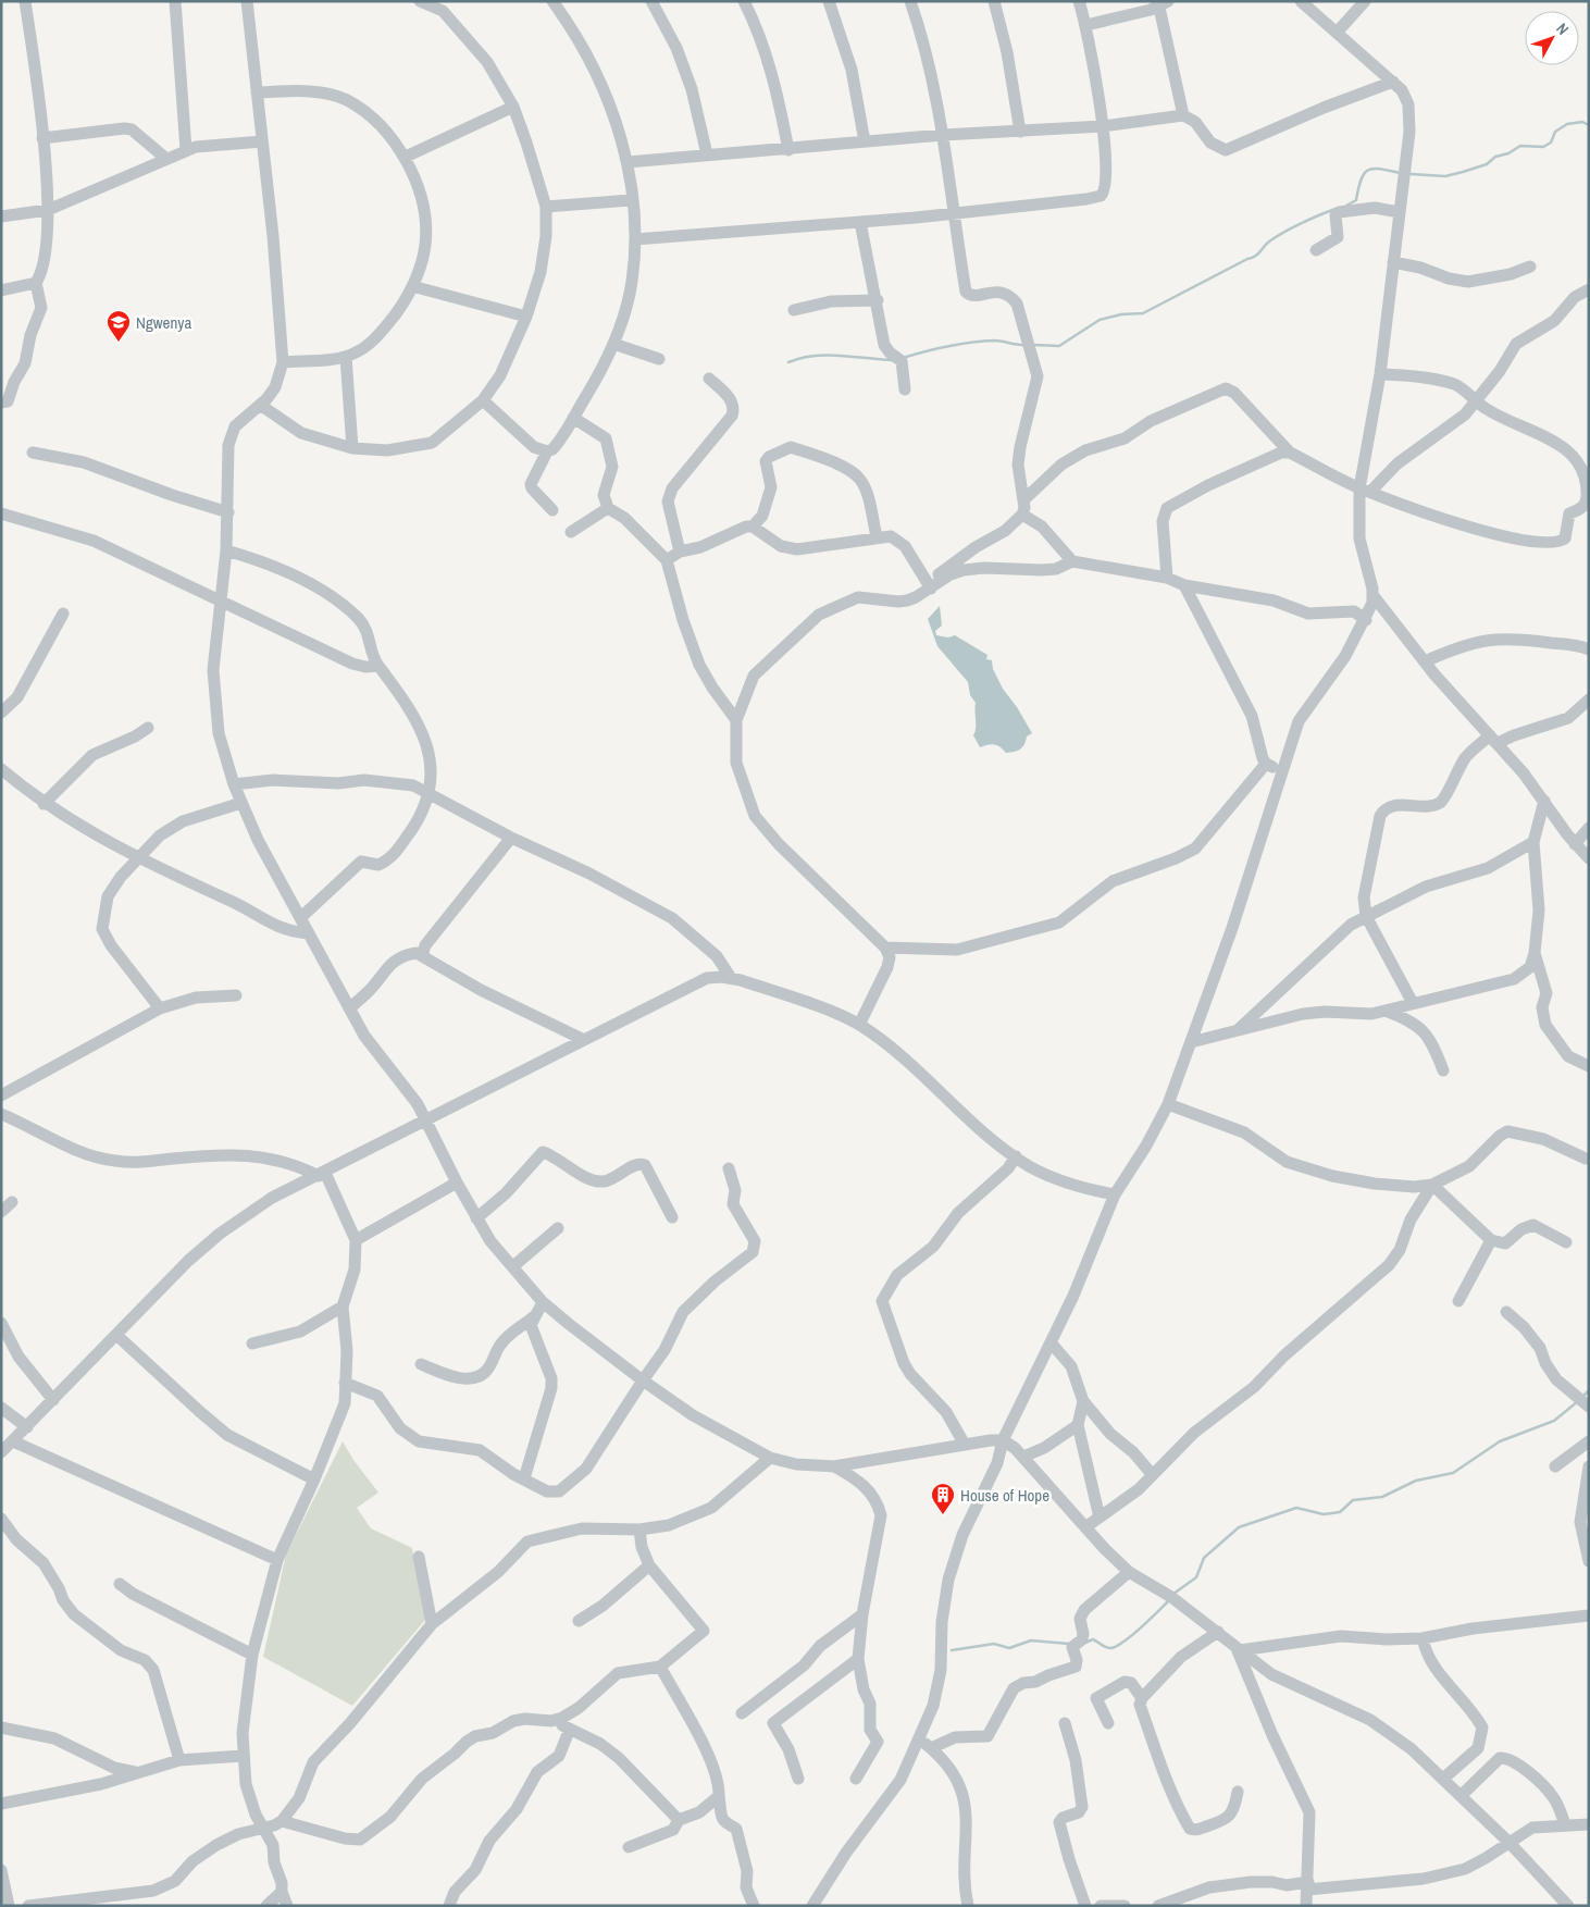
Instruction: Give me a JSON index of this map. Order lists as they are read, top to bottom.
{
  "places": {
    "school or university": ["Ngwenya"],
    "building": ["House of Hope"]
  },
  "north": "top right"
}
